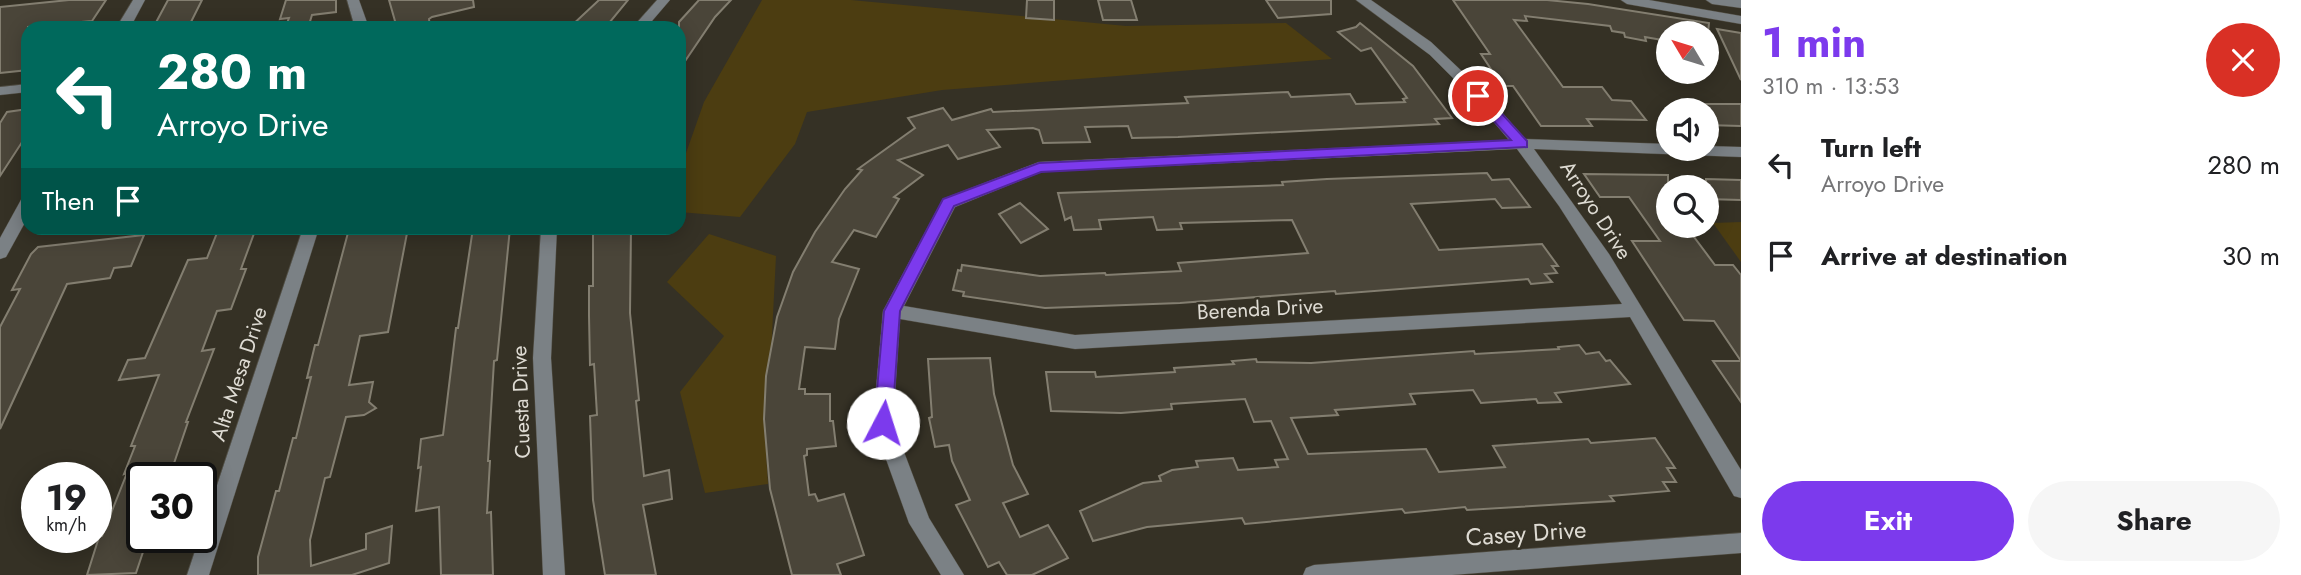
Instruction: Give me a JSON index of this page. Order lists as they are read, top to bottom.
{
  "streets": {
    "street": [
      "Arroyo Drive",
      "Berenda Drive",
      "Alta Mesa Drive",
      "Cuesta Drive",
      "Casey Drive"
    ]
  },
  "crossings": [
    ["Arroyo Drive", "Berenda Drive"]
  ],
  "north": "top left",
  "page": {
    "heading": ["1 min", "310 m · 13:53"],
    "turn": ["280 m", "Arroyo Drive"],
    "list": [
      {
        "name": "Turn left",
        "note": "Arroyo Drive",
        "value": "280 m"
      },
      {
        "name": "Arrive at destination",
        "value": "30 m"
      }
    ],
    "then": "Then",
    "speed": "19 km/h",
    "limit": "30",
    "buttons": ["Exit", "Share"]
  }
}
